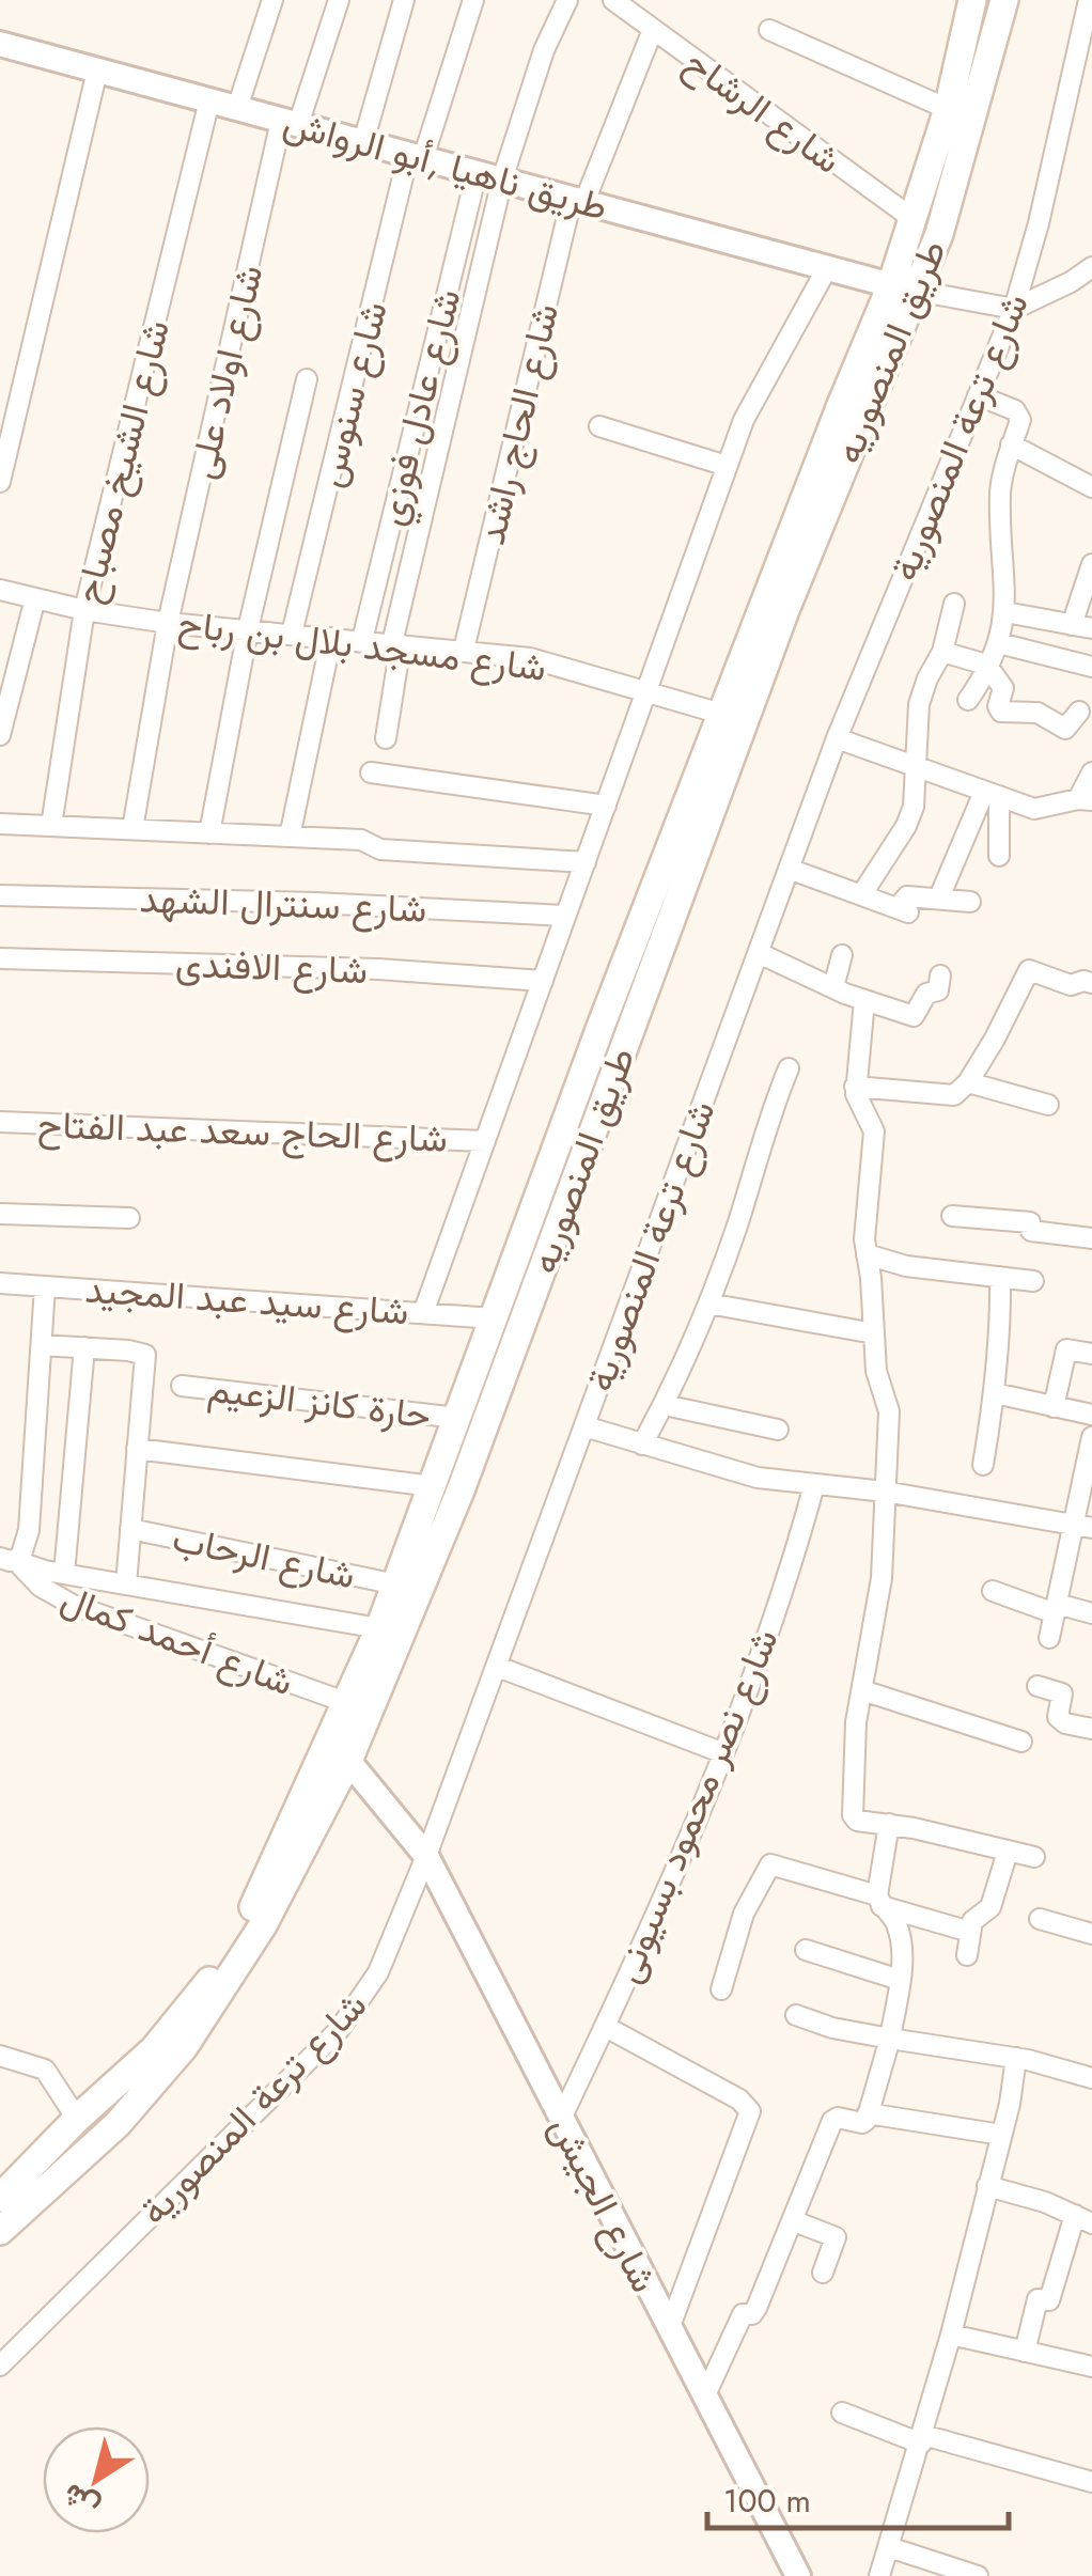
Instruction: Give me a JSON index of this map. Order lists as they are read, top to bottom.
{
  "streets": {
    "main road": ["طريق المنصوريه"],
    "street": [
      "شارع الرشاح",
      "طريق ناهيا ,أبو الرواش",
      "شارع اولاد على",
      "شارع سنوس",
      "شارع عادل فوزي",
      "شارع الحاج راشد",
      "شارع ترعة المنصورية",
      "شارع الشيخ مصباح",
      "شارع مسجد بلال بن رباح",
      "شارع سنترال الشهد",
      "شارع الافندى",
      "شارع الحاج سعد عبد الفتاح",
      "شارع سيد عبد المجيد",
      "حارة كانز الزعيم",
      "شارع الرحاب",
      "شارع أحمد كمال",
      "شارع نصر محمود بسيونى",
      "شارع الجيش"
    ]
  },
  "crossings": [
    ["شارع الرشاح", "طريق المنصوريه"],
    ["شارع الرشاح", "شارع الحاج راشد"],
    ["طريق ناهيا ,أبو الرواش", "طريق المنصوريه"],
    ["طريق ناهيا ,أبو الرواش", "شارع اولاد على"],
    ["طريق ناهيا ,أبو الرواش", "شارع سنوس"],
    ["طريق ناهيا ,أبو الرواش", "شارع عادل فوزي"],
    ["طريق ناهيا ,أبو الرواش", "شارع الحاج راشد"],
    ["طريق ناهيا ,أبو الرواش", "شارع الشيخ مصباح"],
    ["طريق المنصوريه", "شارع مسجد بلال بن رباح"],
    ["طريق المنصوريه", "شارع سيد عبد المجيد"],
    ["طريق المنصوريه", "حارة كانز الزعيم"],
    ["طريق المنصوريه", "شارع الرحاب"],
    ["طريق المنصوريه", "شارع أحمد كمال"],
    ["طريق المنصوريه", "شارع الجيش"],
    ["شارع اولاد على", "شارع مسجد بلال بن رباح"],
    ["شارع سنوس", "شارع مسجد بلال بن رباح"],
    ["شارع عادل فوزي", "شارع مسجد بلال بن رباح"],
    ["شارع الحاج راشد", "شارع مسجد بلال بن رباح"],
    ["شارع ترعة المنصورية", "شارع الجيش"],
    ["شارع الشيخ مصباح", "شارع مسجد بلال بن رباح"],
    ["شارع نصر محمود بسيونى", "شارع الجيش"]
  ],
  "scale_bar": "100 m",
  "north": "bottom left"
}
